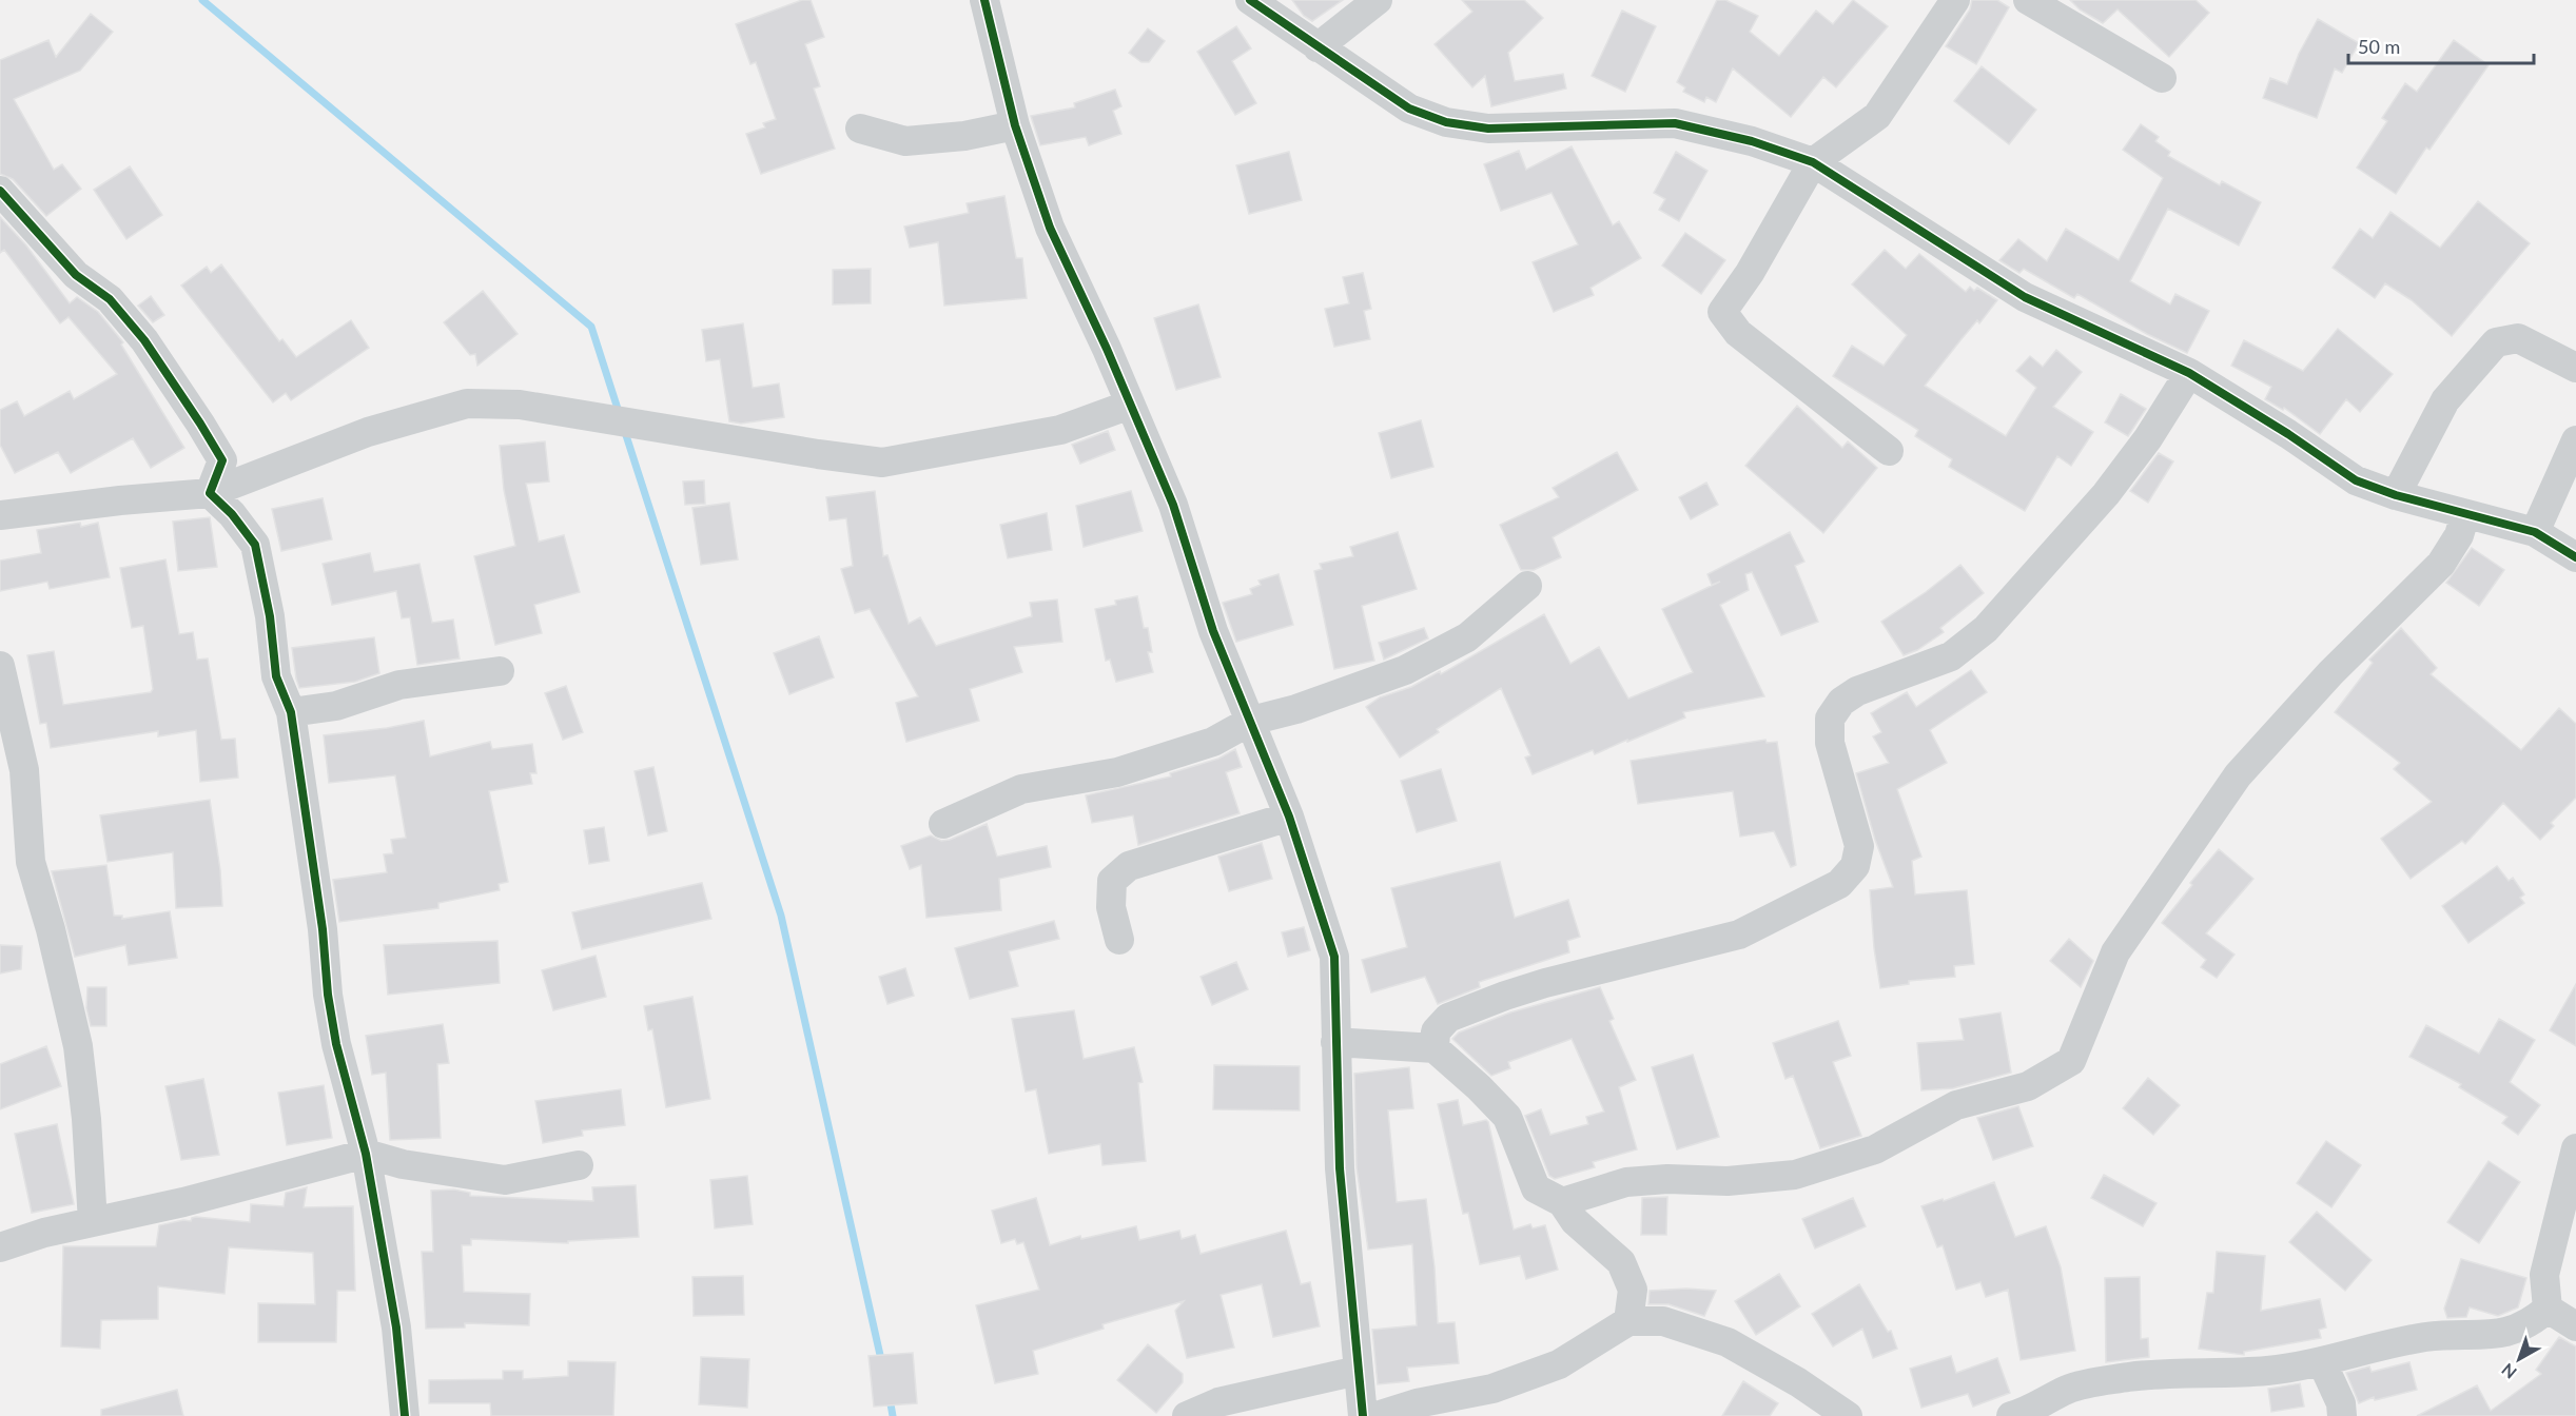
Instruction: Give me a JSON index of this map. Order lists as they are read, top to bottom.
{
  "scale_bar": "50 m",
  "north": "bottom left"
}
